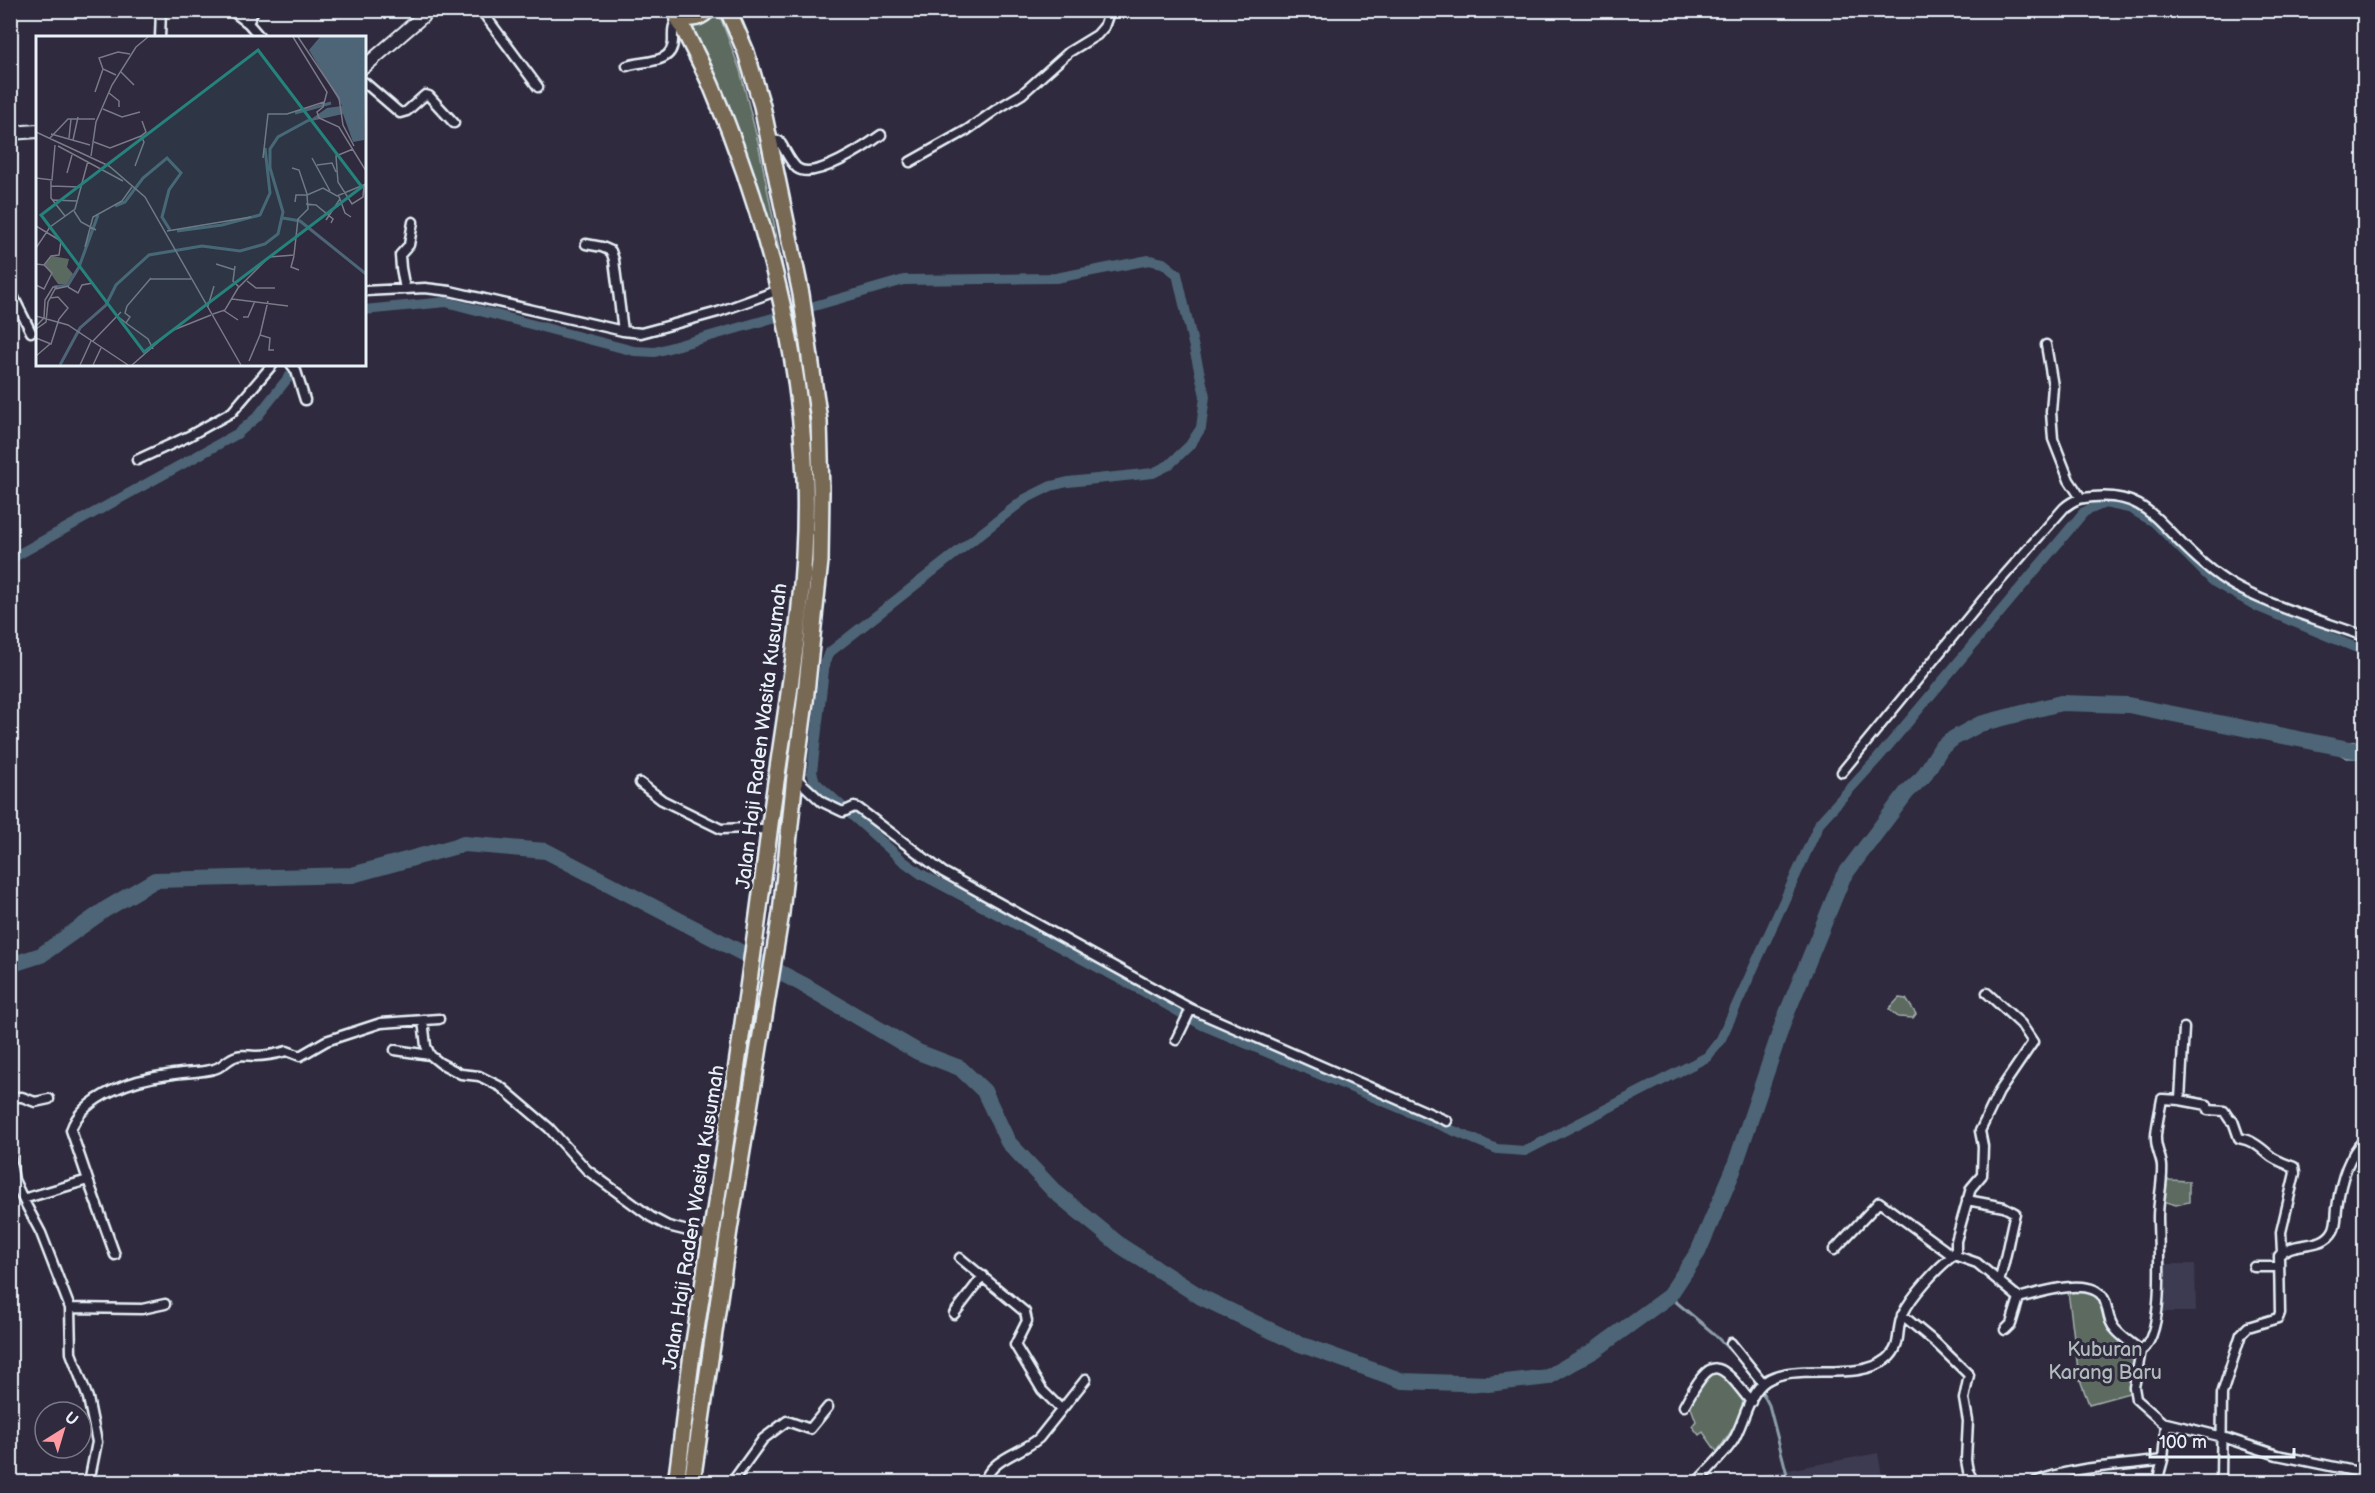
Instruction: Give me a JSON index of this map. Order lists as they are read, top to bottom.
{
  "streets": {
    "highway": ["Jalan Haji Raden Wasita Kusumah"]
  },
  "parks": ["Kuburan Karang Baru"],
  "scale_bar": "100 m",
  "north": "top right"
}
